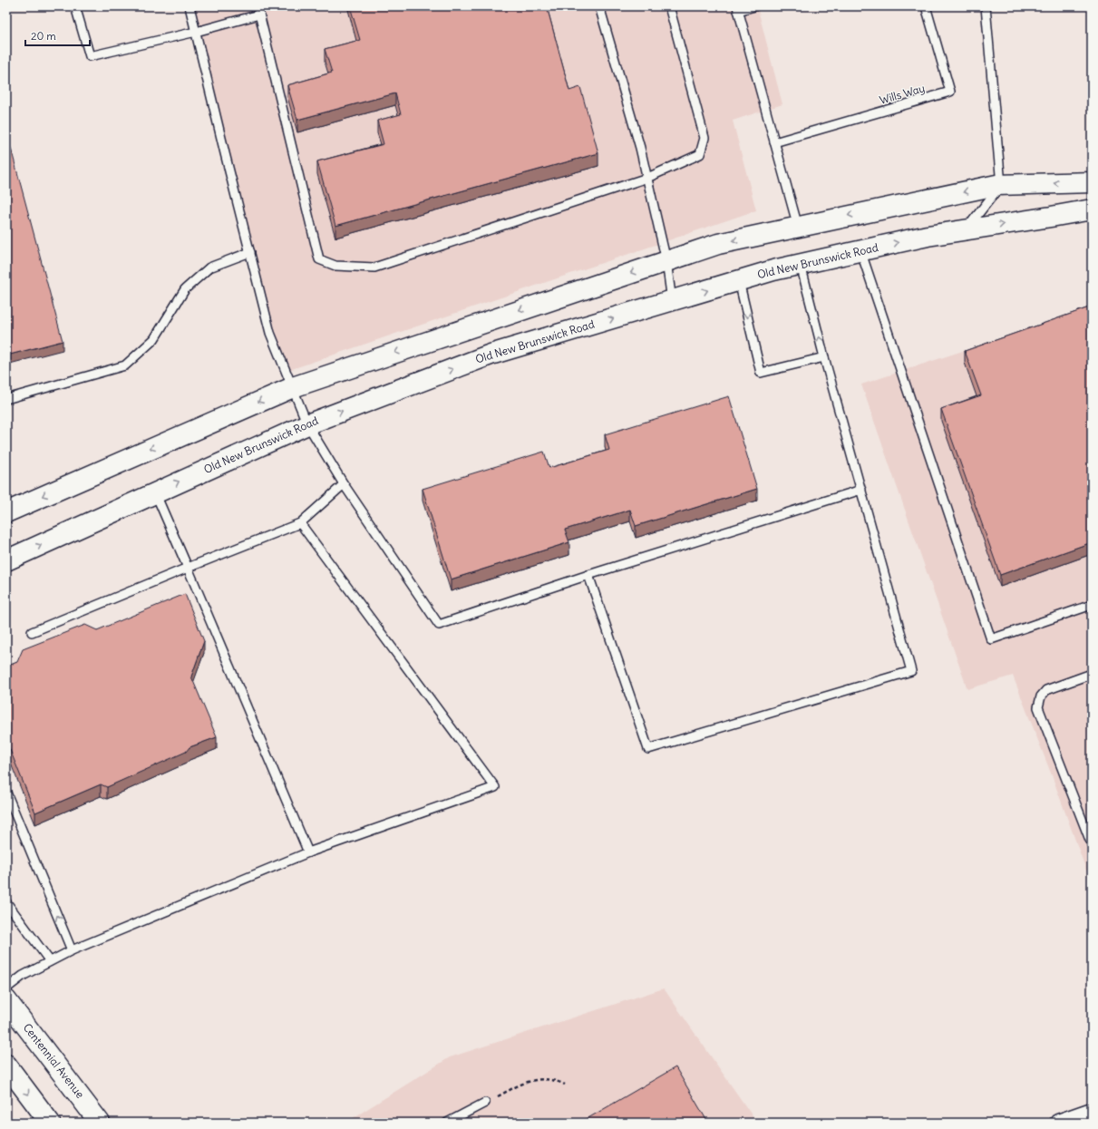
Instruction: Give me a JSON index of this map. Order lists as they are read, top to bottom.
{
  "streets": {
    "main road": ["Old New Brunswick Road", "Centennial Avenue"],
    "lane": ["Wills Way"]
  },
  "scale_bar": "20 m"
}
